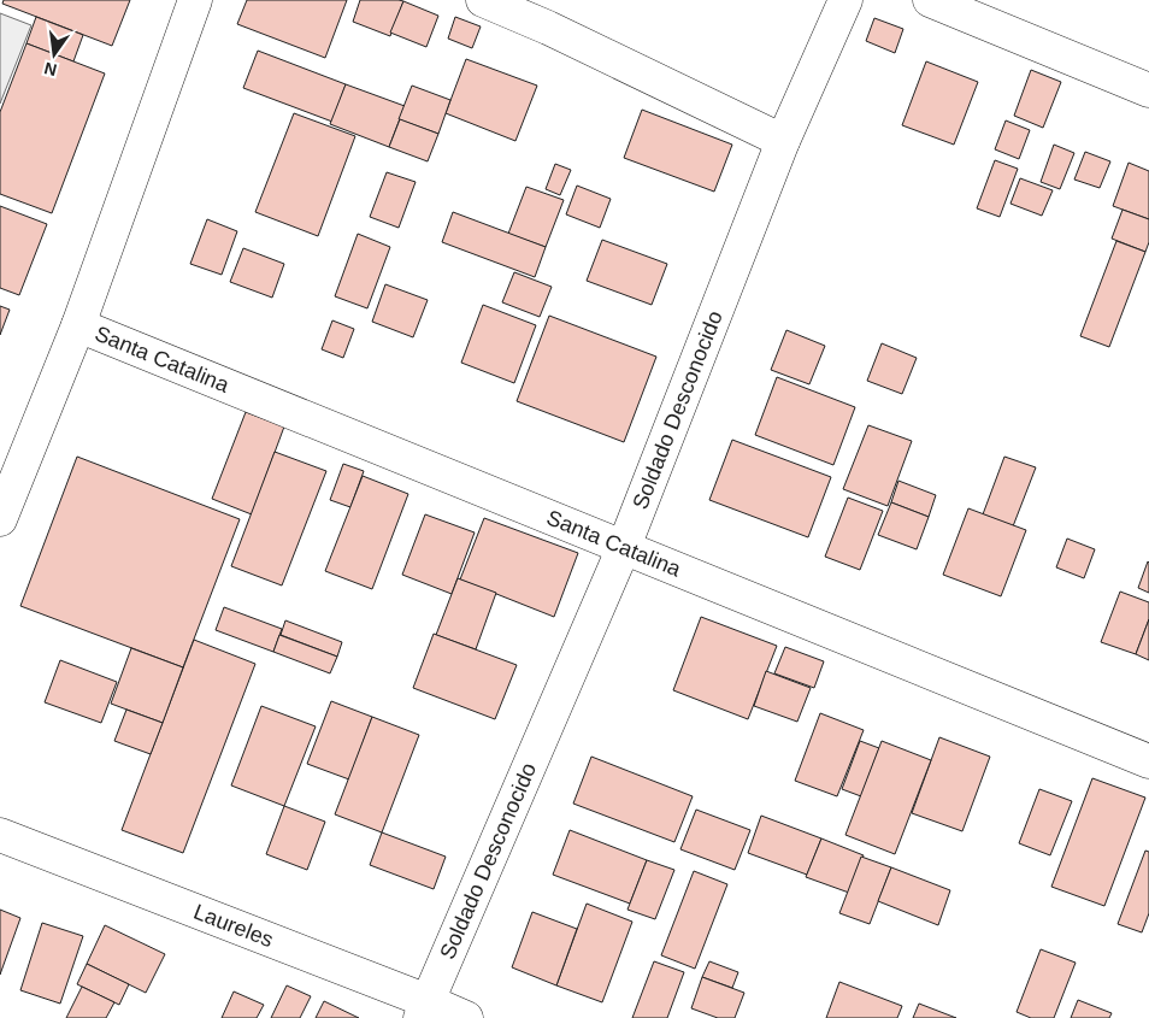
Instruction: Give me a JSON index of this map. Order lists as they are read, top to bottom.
{
  "streets": {
    "street": ["Santa Catalina", "Soldado Desconocido", "Laureles"]
  },
  "crossings": [
    ["Santa Catalina", "Soldado Desconocido"],
    ["Soldado Desconocido", "Laureles"]
  ],
  "north": "bottom"
}
